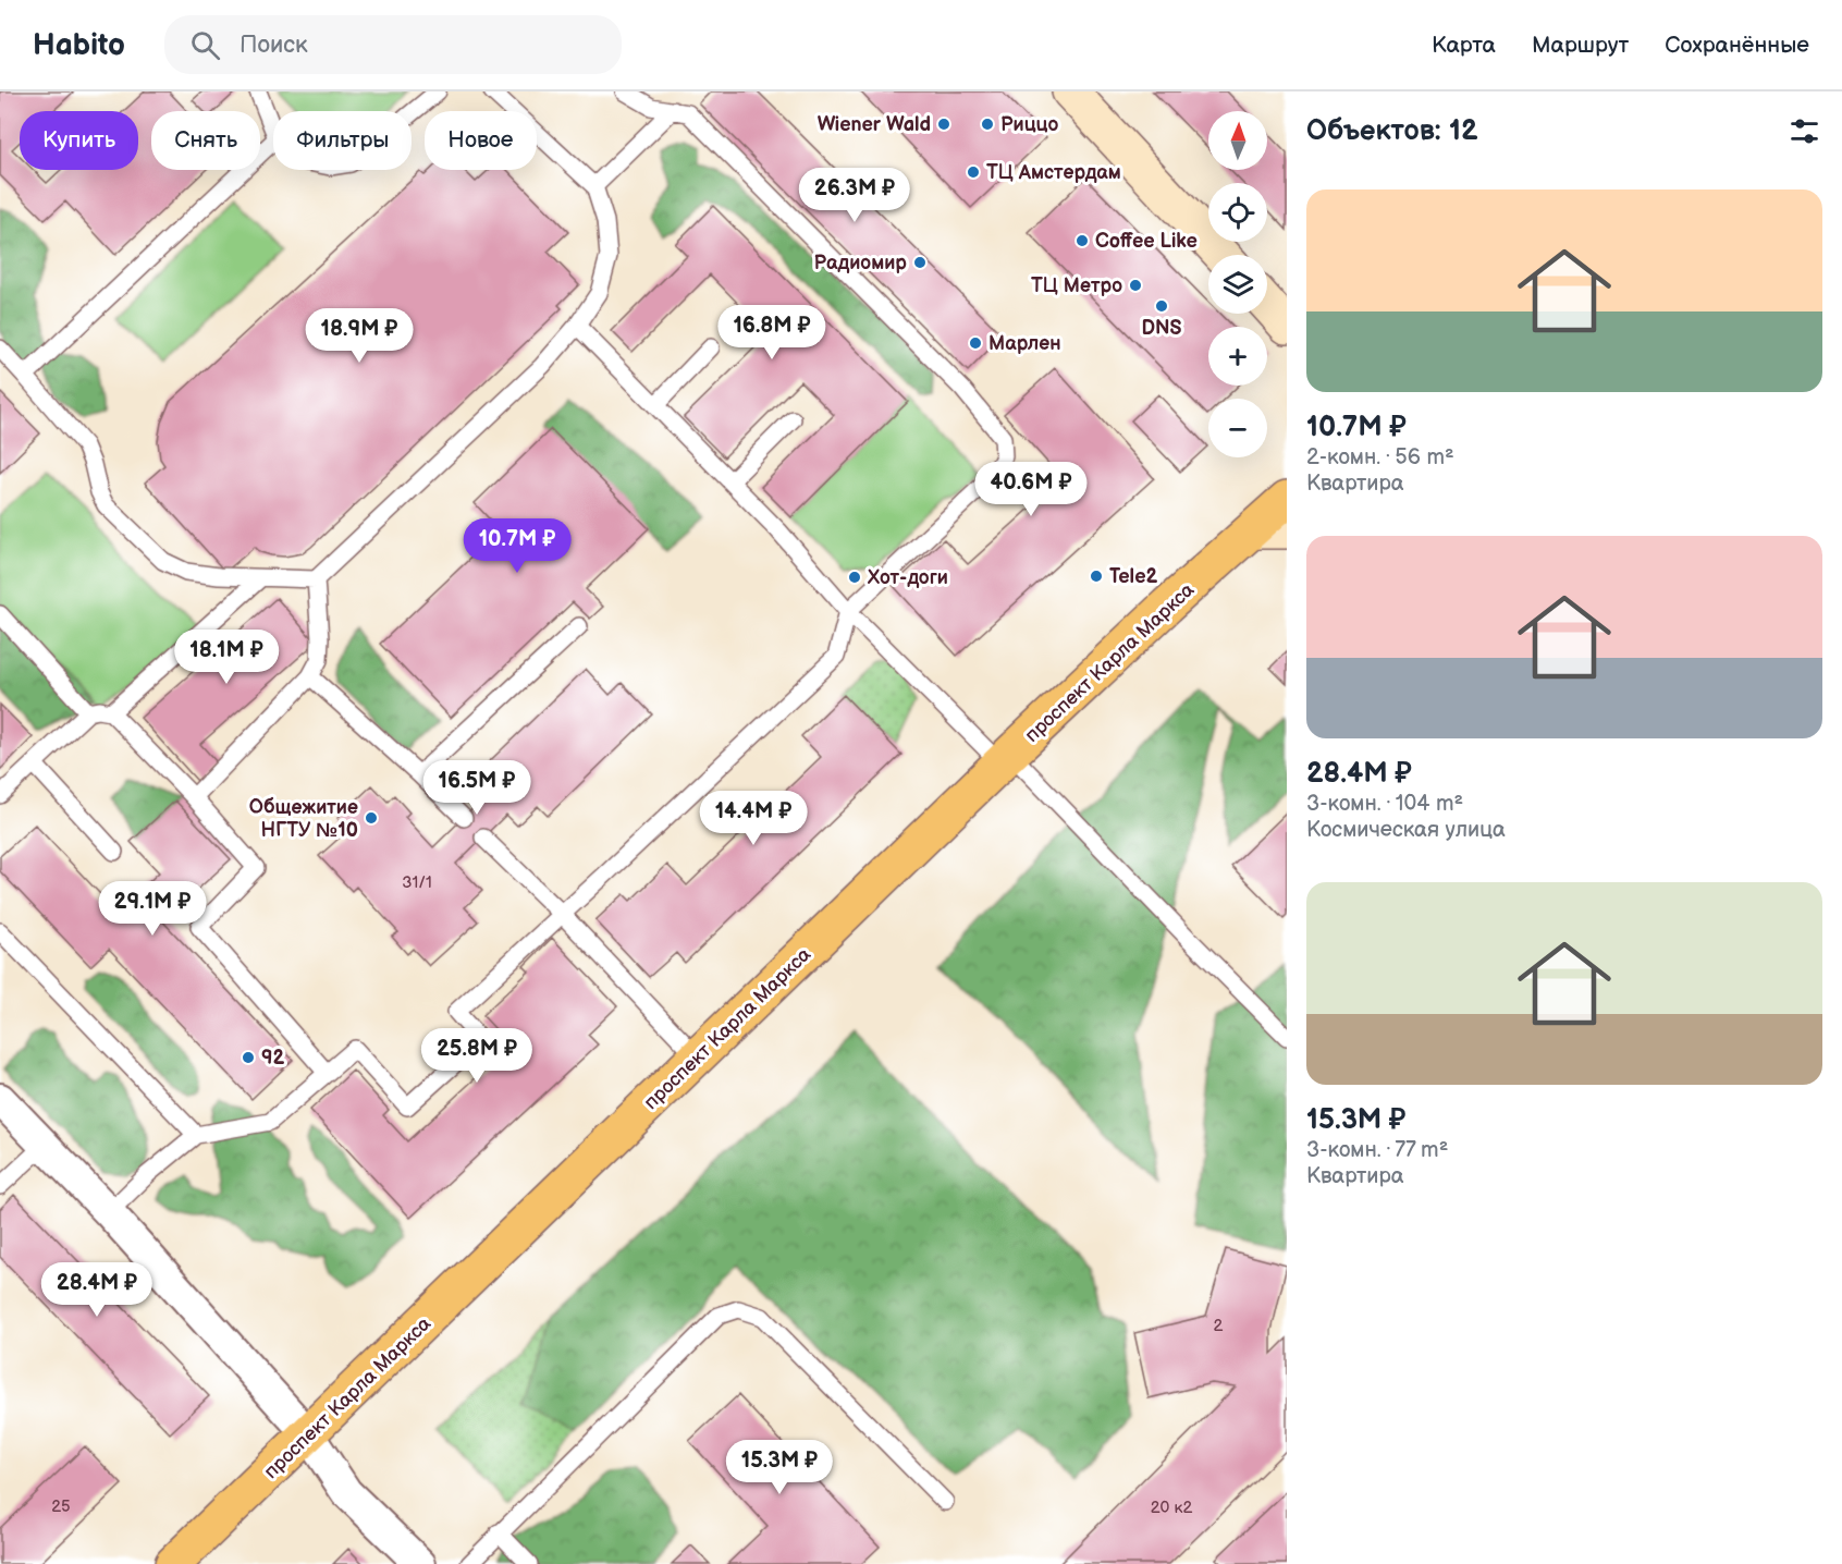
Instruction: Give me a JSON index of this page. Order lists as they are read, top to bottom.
{
  "streets": {
    "main road": ["проспект Карла Маркса"]
  },
  "places": [
    "Wiener Wald",
    "Риццо",
    "ТЦ Амстердам",
    "Coffee Like",
    "Радиомир",
    "ТЦ Метро",
    "DNS",
    "Марлен",
    "Tele2",
    "Хот-доги",
    "Общежитие НГТУ №10",
    "92"
  ],
  "house_numbers": [
    "31/1",
    "2",
    "25",
    "20 к2"
  ],
  "north": "top",
  "page": {
    "header": "Habito",
    "search": "Поиск",
    "nav": ["Карта", "Маршрут", "Сохранённые"],
    "heading": "Объектов: 12",
    "map_buttons": ["+", "−"],
    "chip": [
      "Купить",
      "Снять",
      "Фильтры",
      "Новое"
    ],
    "price": [
      "26.3M ₽",
      "16.8M ₽",
      "18.9M ₽",
      "40.6M ₽",
      "10.7M ₽",
      "18.1M ₽",
      "16.5M ₽",
      "14.4M ₽",
      "29.1M ₽",
      "25.8M ₽",
      "28.4M ₽",
      "15.3M ₽"
    ],
    "list": [
      {
        "name": "10.7M ₽",
        "note": "2-комн. · 56 m² · Квартира"
      },
      {
        "name": "28.4M ₽",
        "note": "3-комн. · 104 m² · Космическая улица"
      },
      {
        "name": "15.3M ₽",
        "note": "3-комн. · 77 m² · Квартира"
      }
    ]
  }
}
